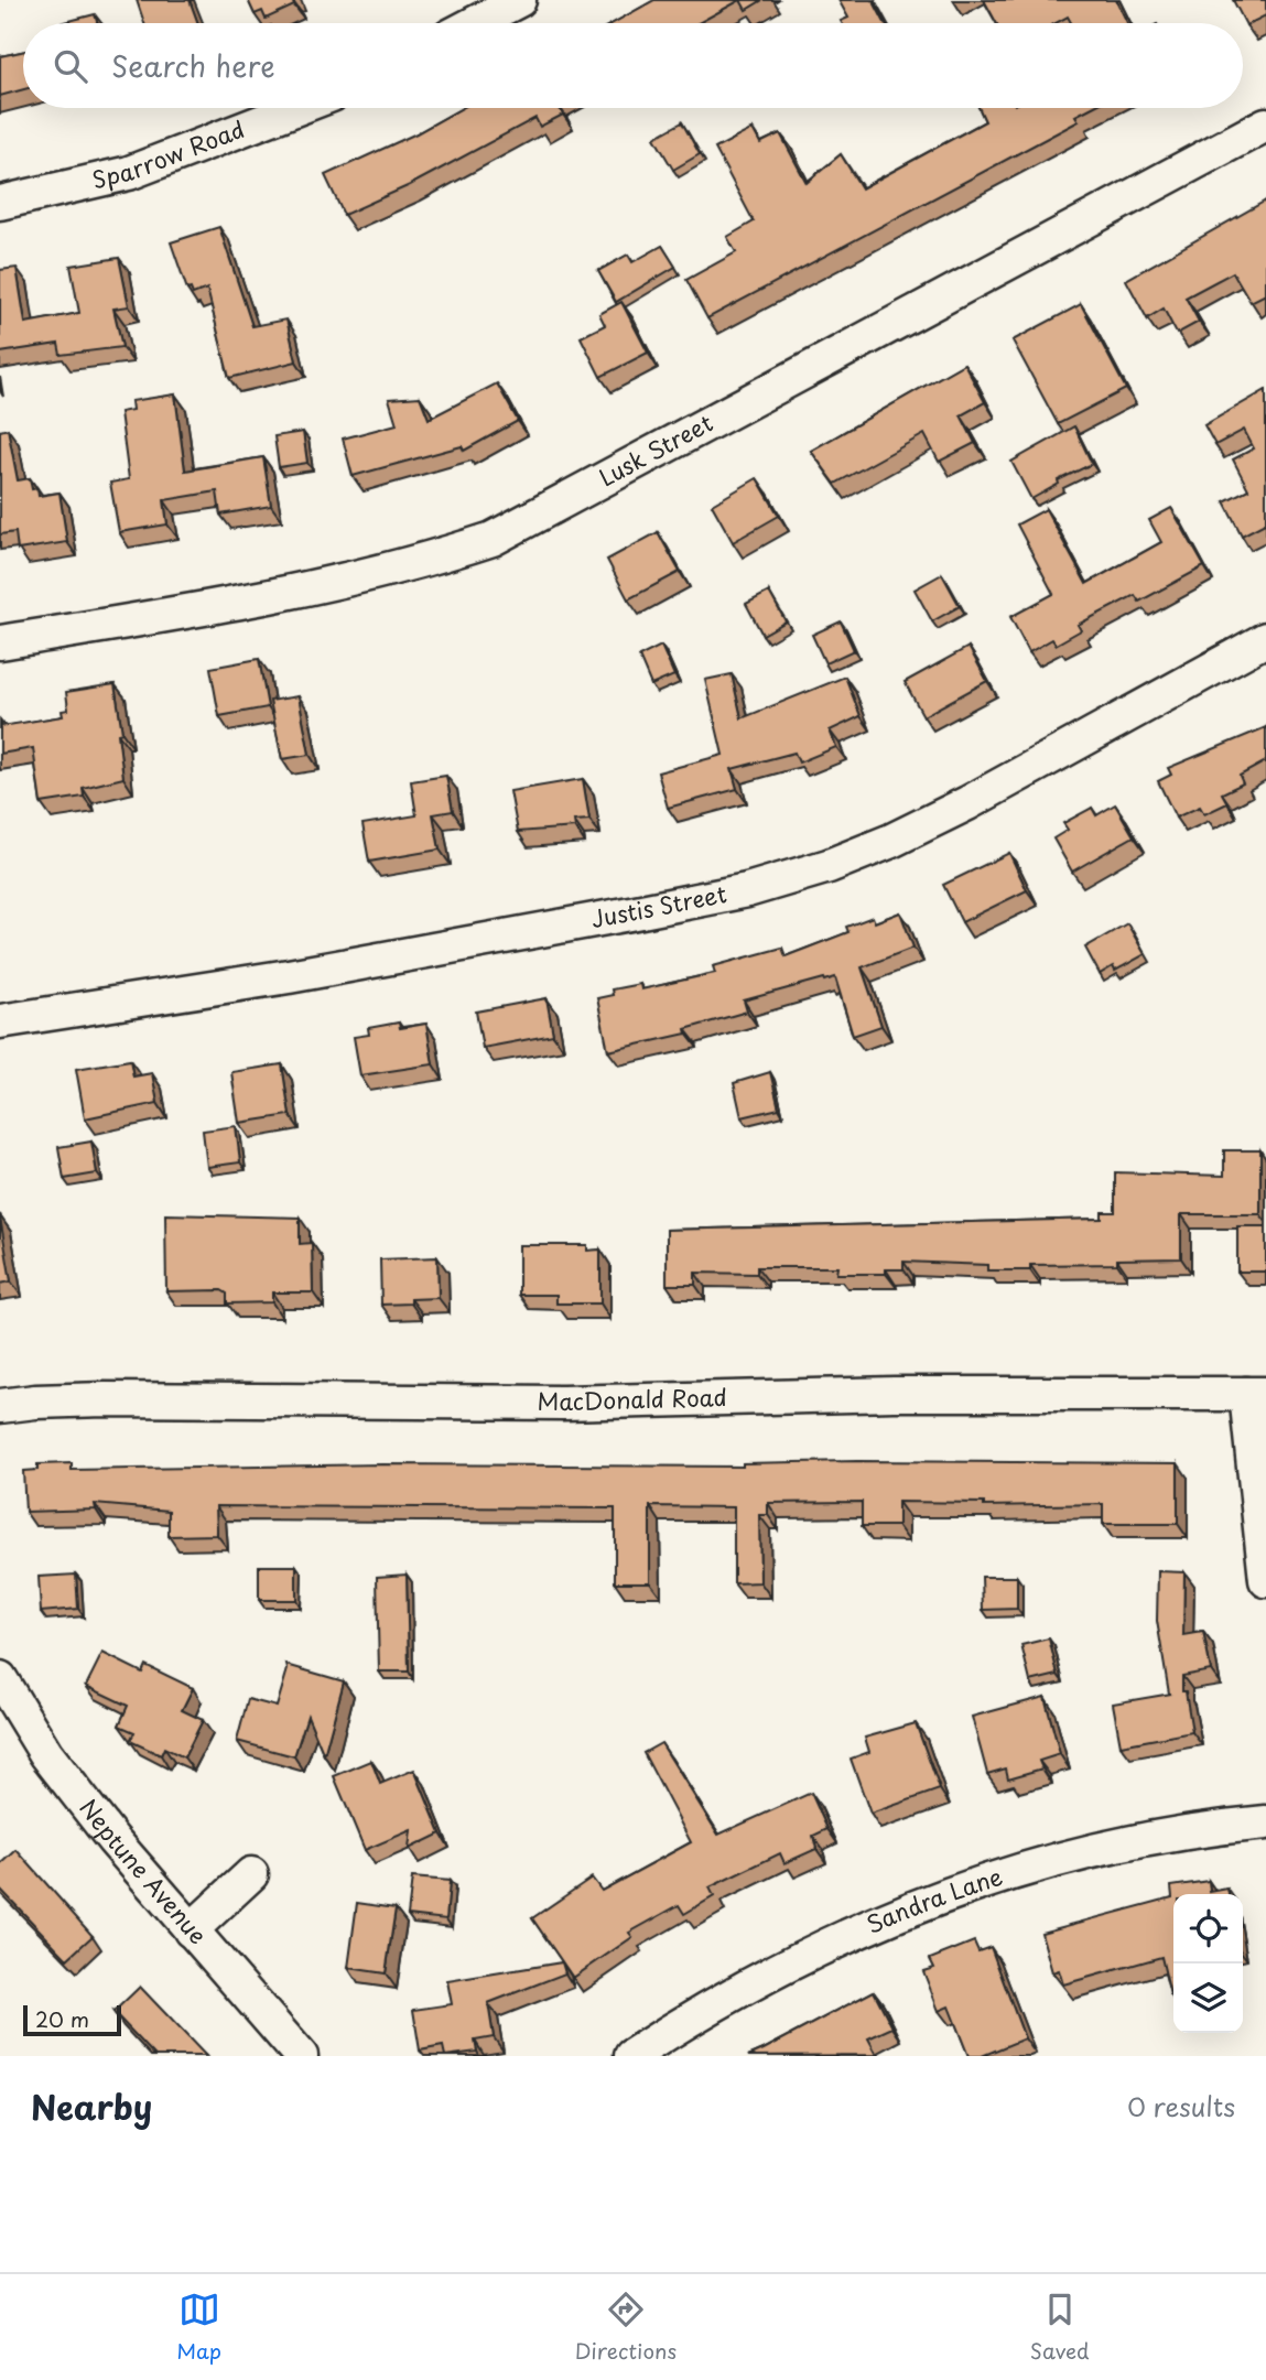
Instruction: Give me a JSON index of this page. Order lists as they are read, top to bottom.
{
  "streets": {
    "street": [
      "Sparrow Road",
      "Lusk Street",
      "Justis Street",
      "MacDonald Road",
      "Neptune Avenue",
      "Sandra Lane"
    ]
  },
  "scale_bar": "20 m",
  "page": {
    "search": "Search here",
    "scale": "20 m",
    "heading": ["Nearby", "0 results"],
    "nav": ["Map", "Directions", "Saved"]
  }
}
